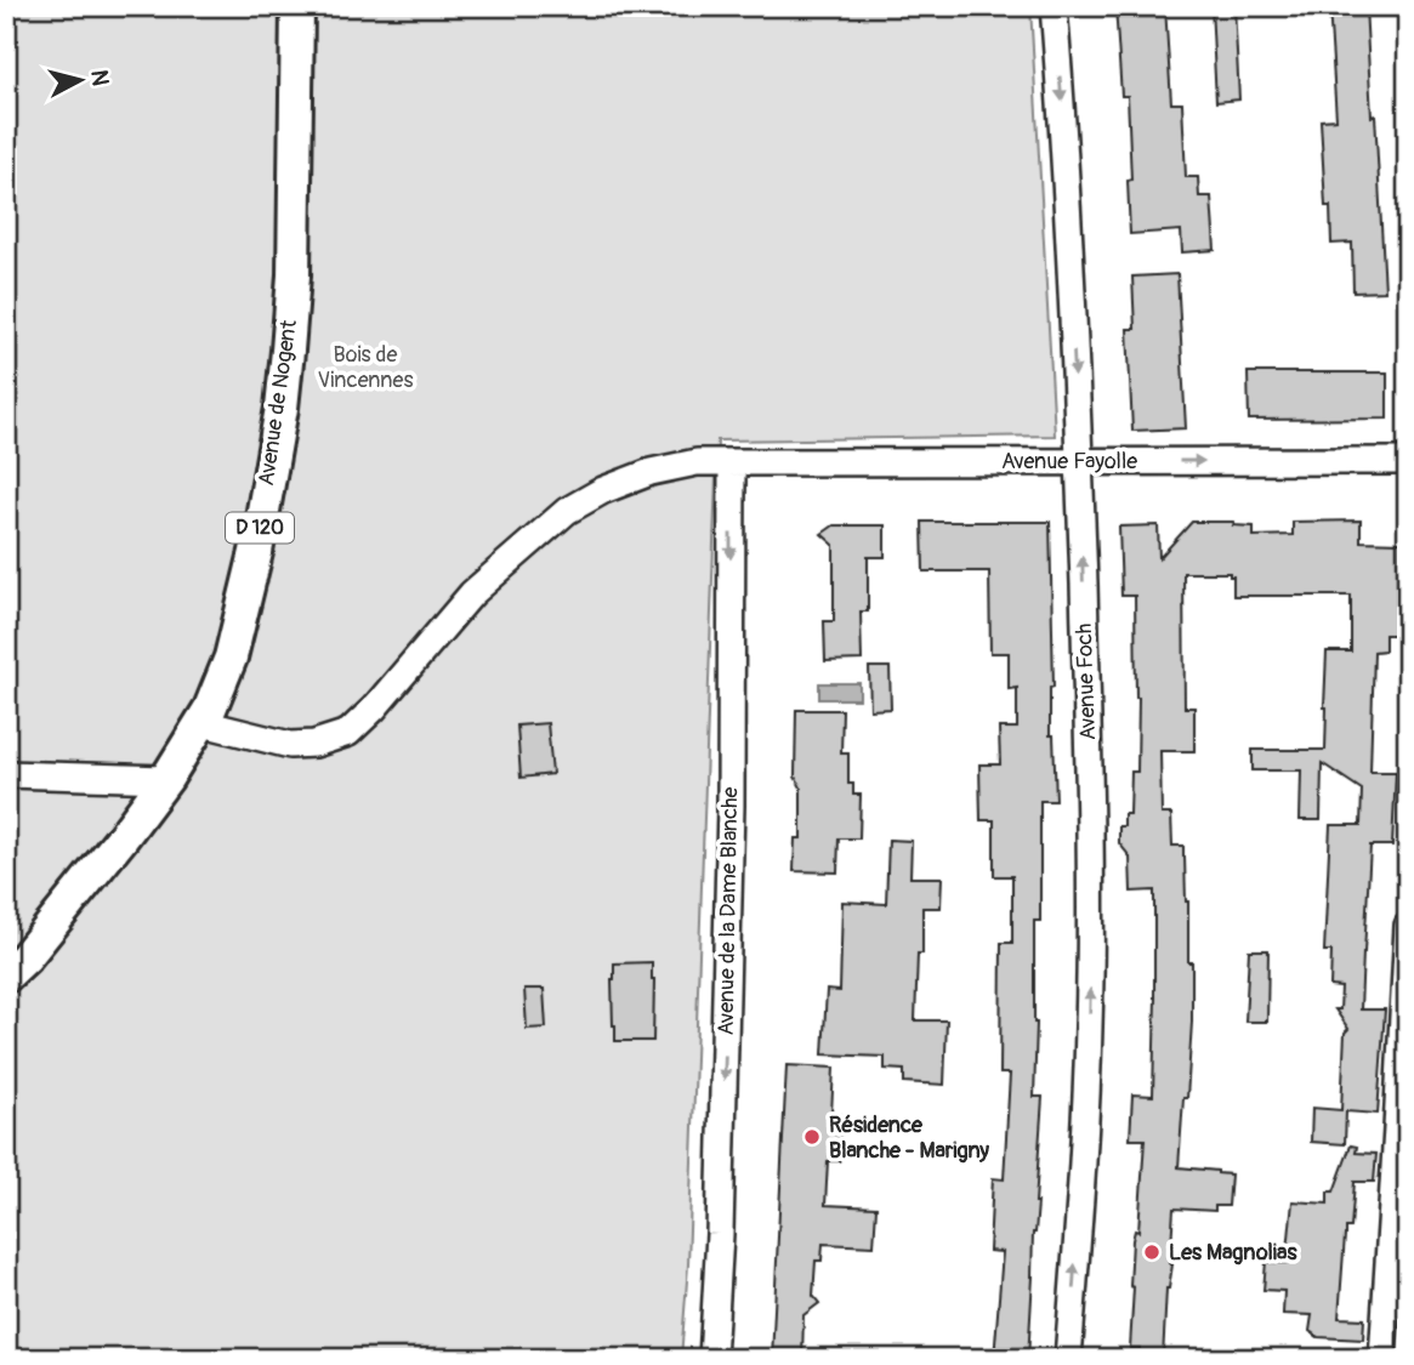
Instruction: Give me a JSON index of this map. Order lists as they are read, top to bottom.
{
  "streets": {
    "main road": ["Avenue de Nogent", "D 120"],
    "street": ["Avenue Fayolle", "Avenue Foch", "Avenue de la Dame Blanche"]
  },
  "crossings": [
    ["Avenue de Nogent", "Avenue Fayolle"],
    ["Avenue Fayolle", "Avenue Foch"],
    ["Avenue Fayolle", "Avenue de la Dame Blanche"]
  ],
  "one_way": ["Avenue de la Dame Blanche"],
  "parks": ["Bois de Vincennes"],
  "places": ["Résidence Blanche - Marigny", "Les Magnolias"],
  "north": "right"
}
